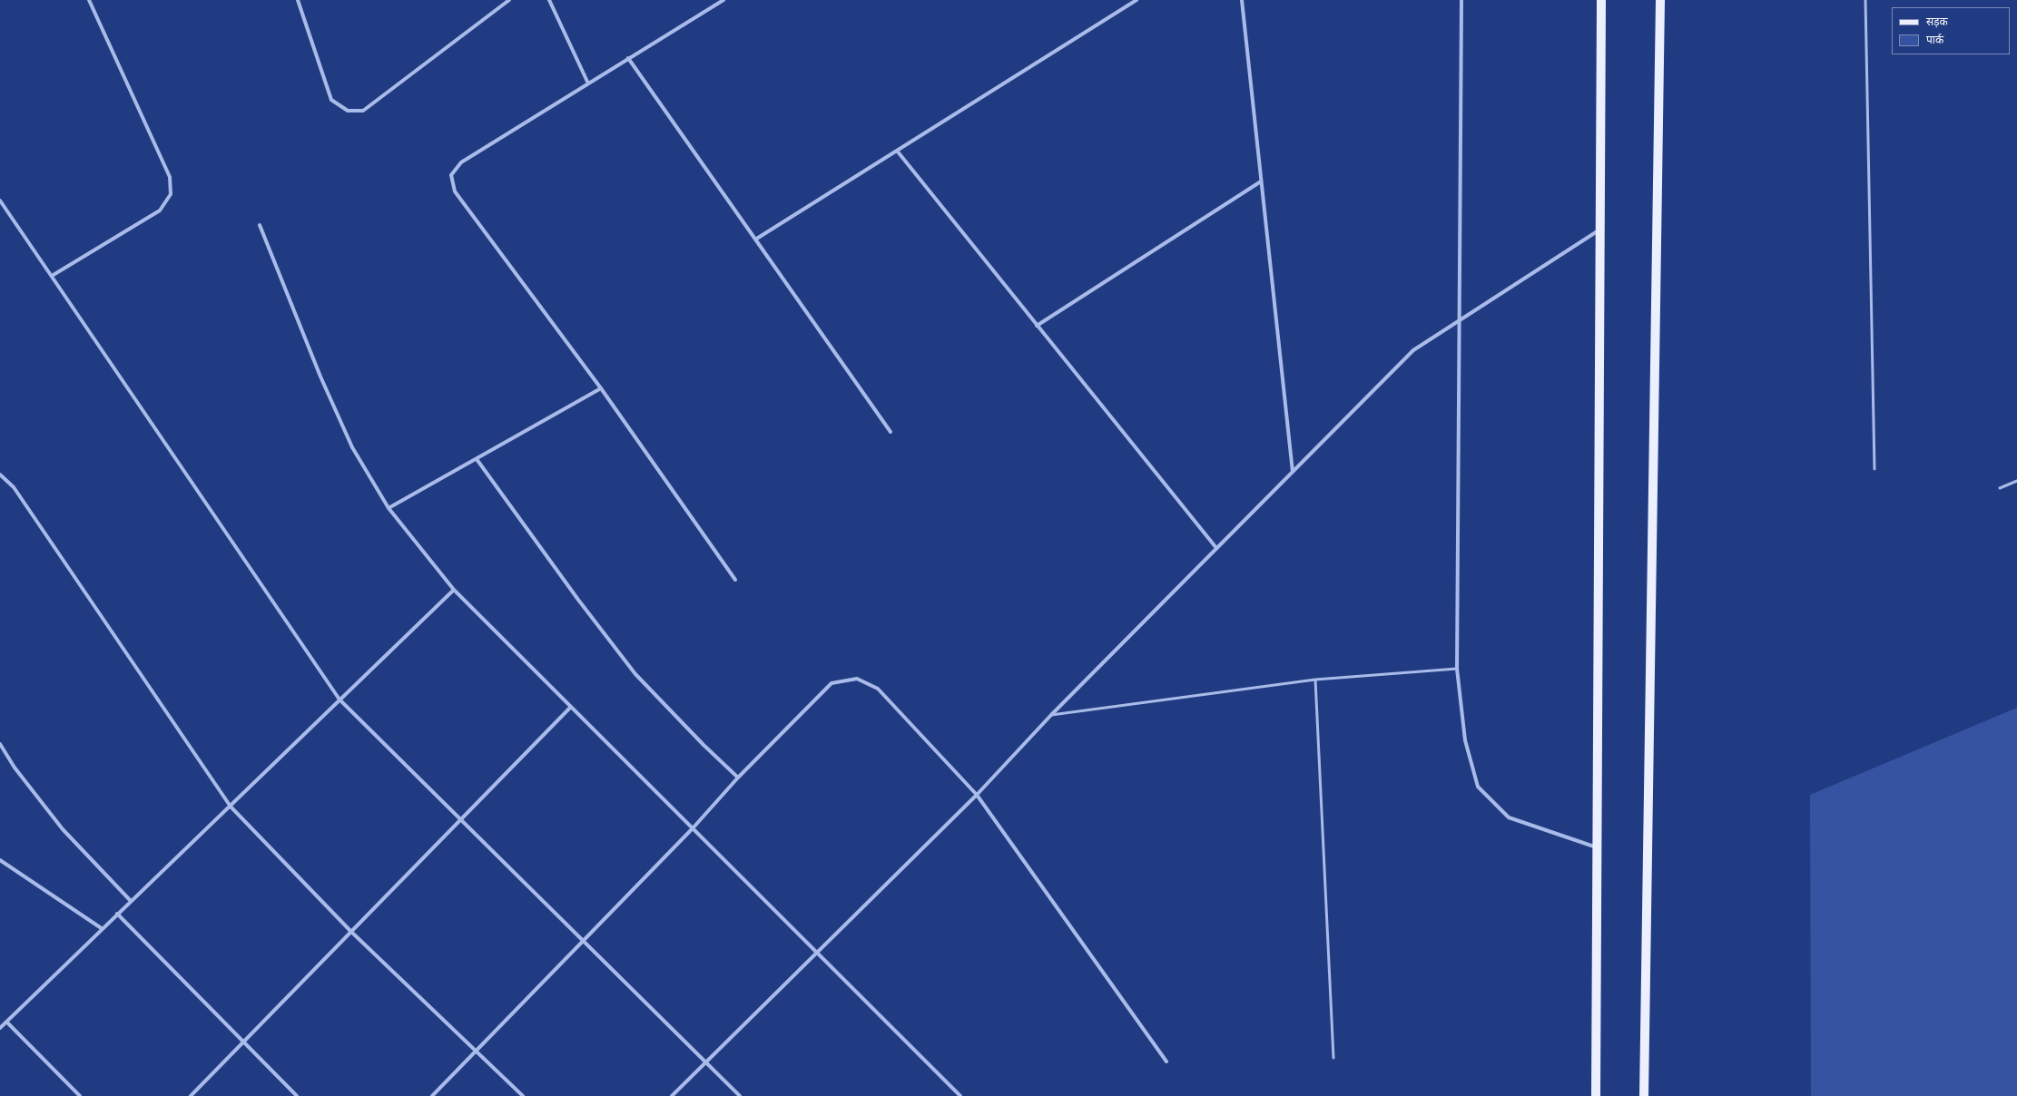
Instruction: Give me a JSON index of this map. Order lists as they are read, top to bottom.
{
  "legend": ["सड़क", "पार्क"]
}
